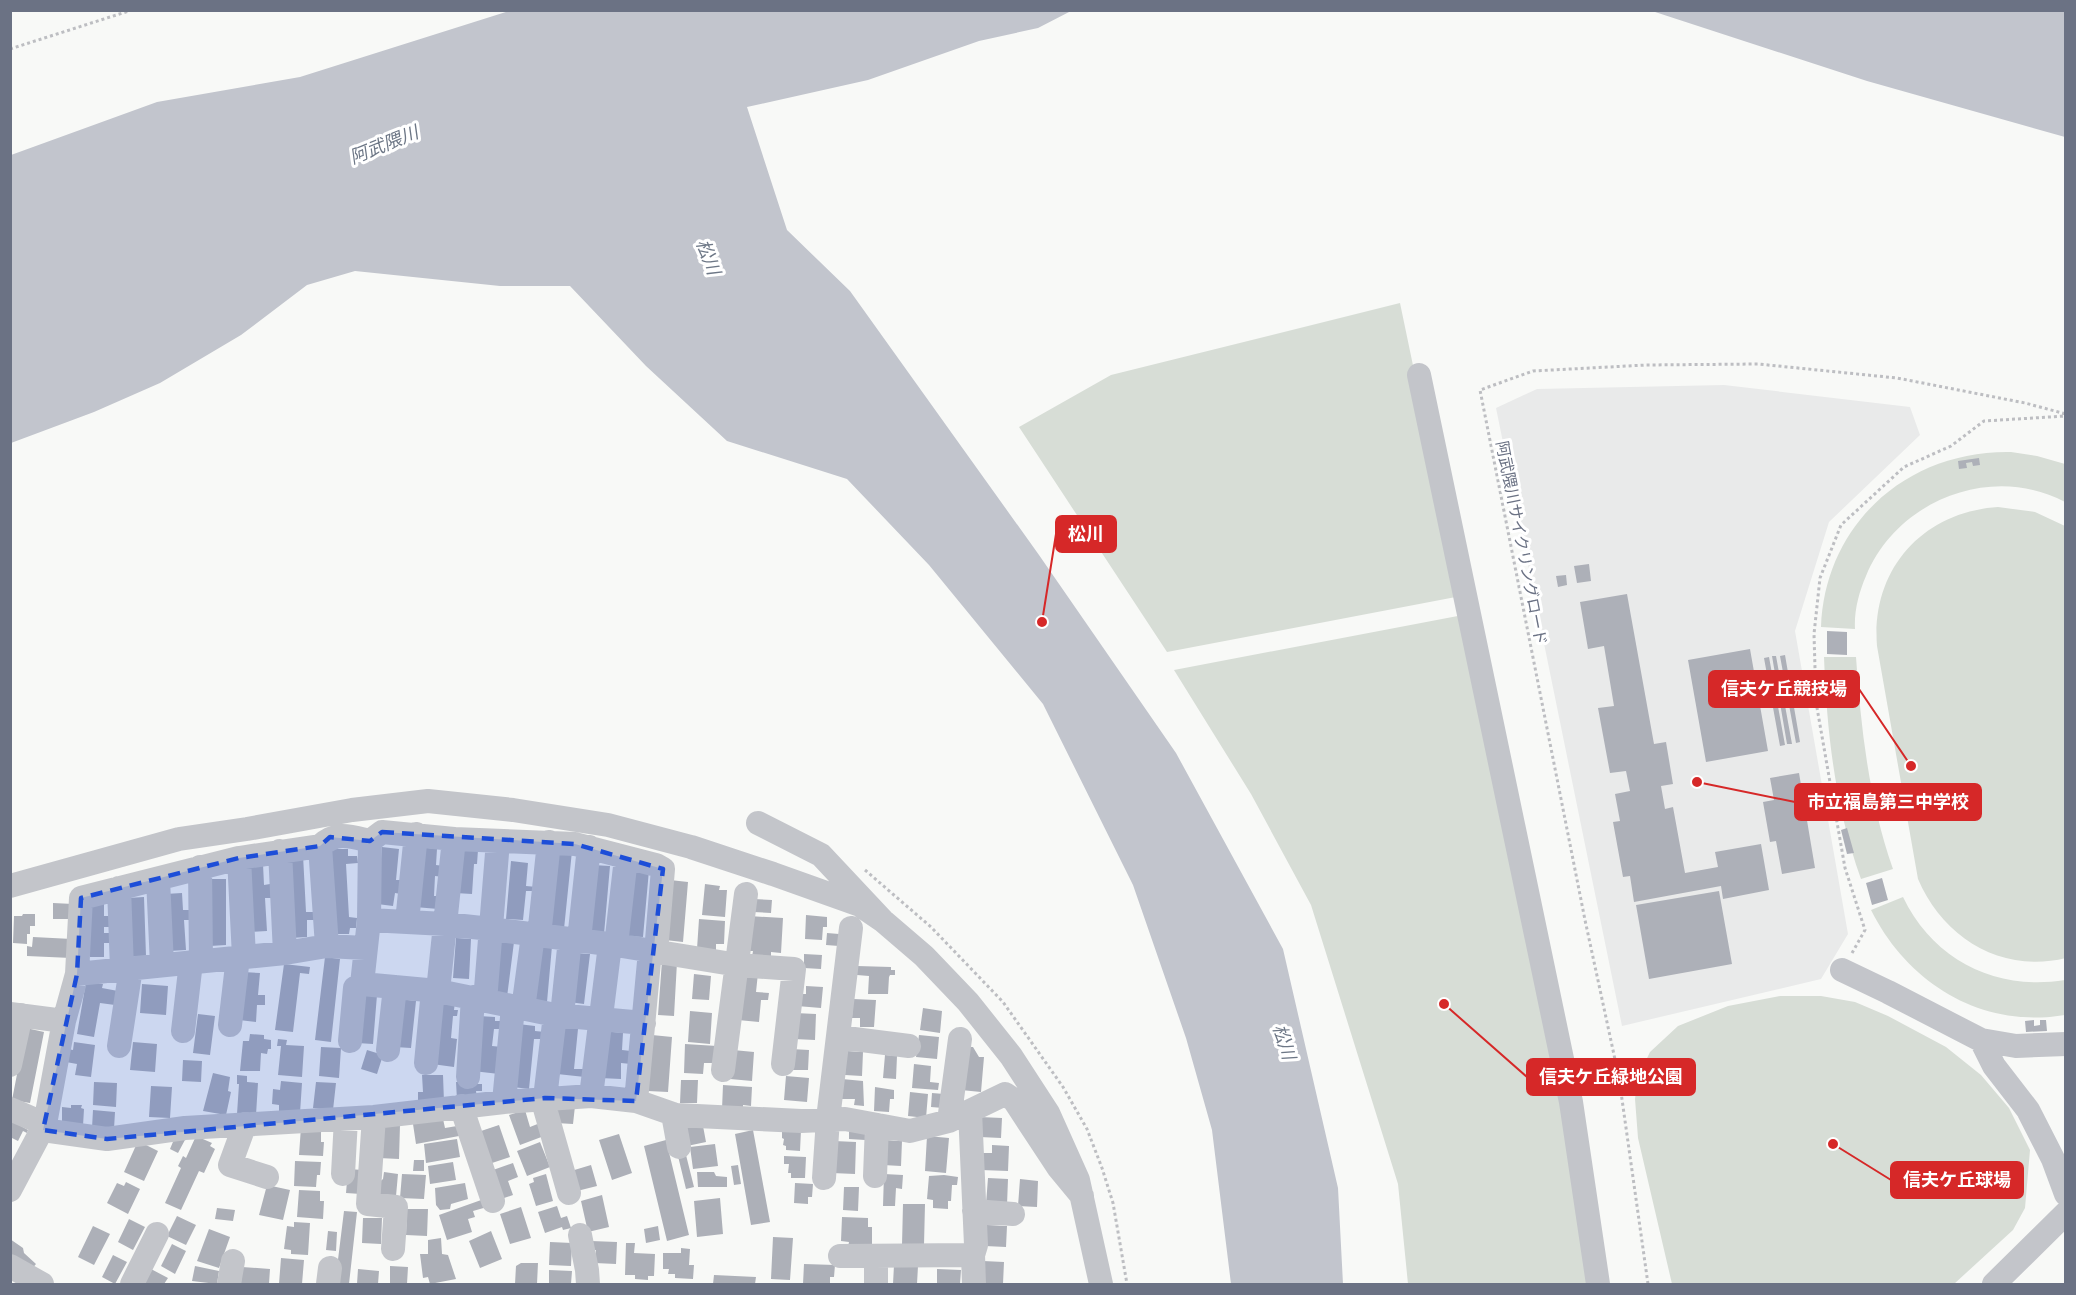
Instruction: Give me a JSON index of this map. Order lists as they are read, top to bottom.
{
  "streets": {
    "path": ["阿武隈川サイクリングロード"]
  },
  "water": ["阿武隈川", "松川"],
  "places": [
    "松川",
    "信夫ケ丘競技場",
    "市立福島第三中学校",
    "信夫ケ丘緑地公園",
    "信夫ケ丘球場"
  ]
}
